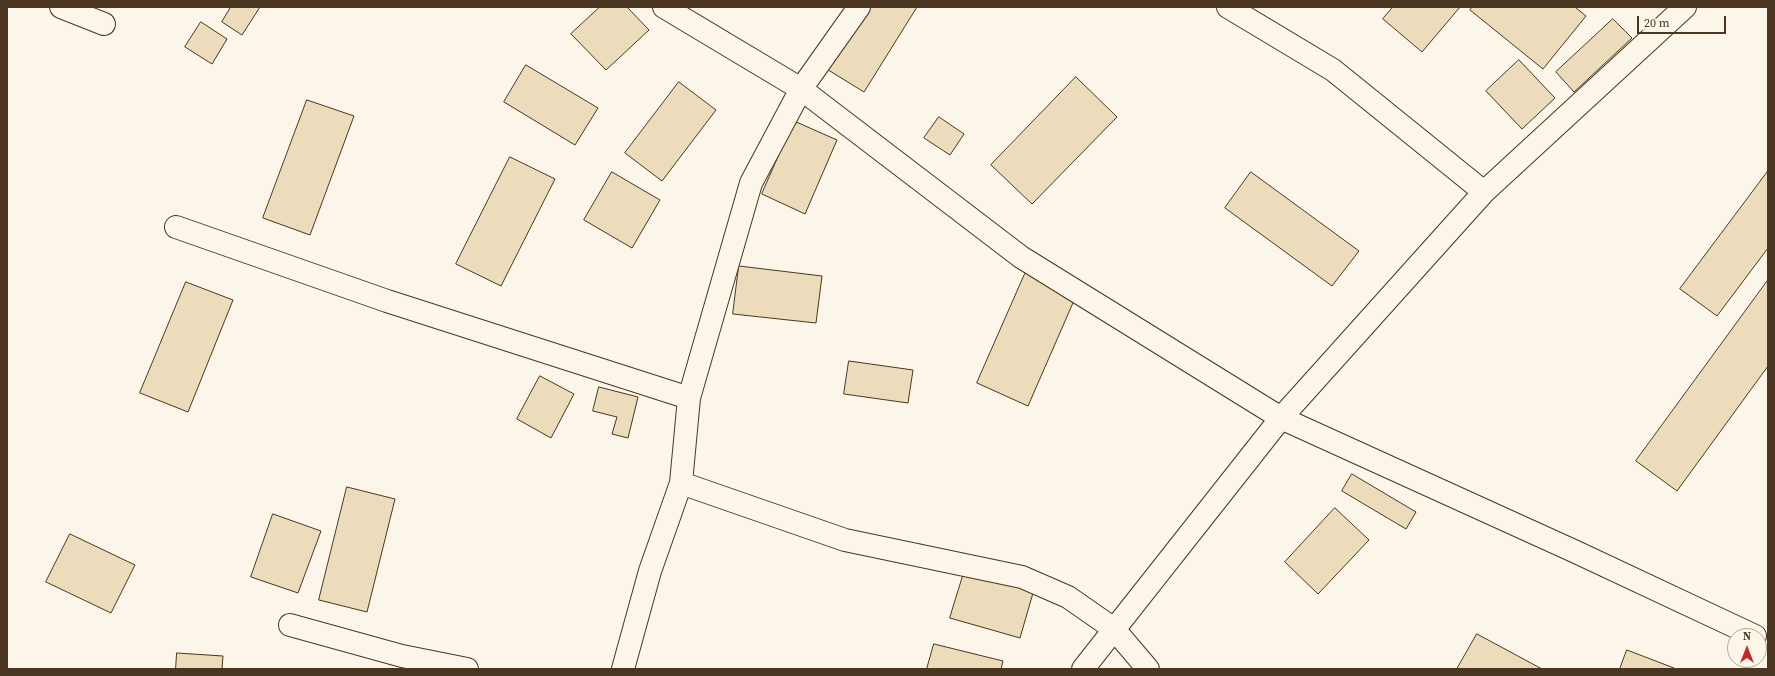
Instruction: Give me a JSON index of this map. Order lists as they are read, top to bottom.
{
  "scale_bar": "20 m",
  "north": "top"
}
